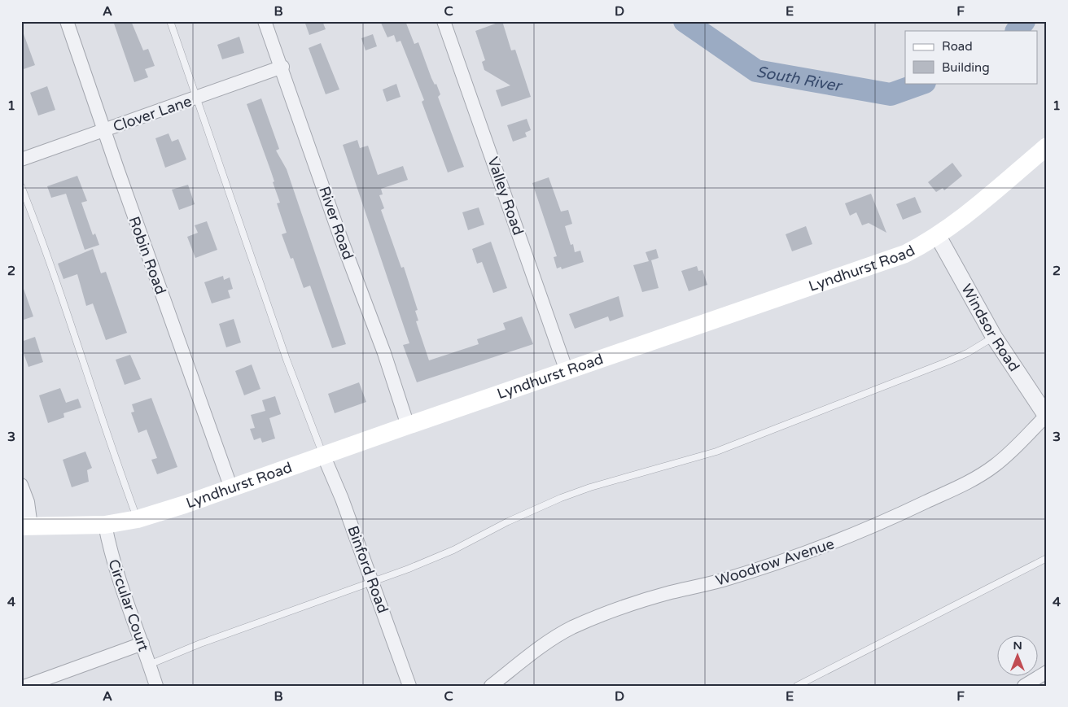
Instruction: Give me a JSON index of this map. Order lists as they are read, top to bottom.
{
  "streets": {
    "main road": ["Lyndhurst Road"],
    "street": [
      "Clover Lane",
      "Valley Road",
      "River Road",
      "Robin Road",
      "Windsor Road",
      "Woodrow Avenue",
      "Binford Road",
      "Circular Court"
    ]
  },
  "crossings": [
    ["Clover Lane", "River Road"],
    ["Clover Lane", "Robin Road"],
    ["Valley Road", "Lyndhurst Road"],
    ["River Road", "Lyndhurst Road"],
    ["Robin Road", "Lyndhurst Road"],
    ["Lyndhurst Road", "Windsor Road"],
    ["Lyndhurst Road", "Binford Road"],
    ["Lyndhurst Road", "Circular Court"],
    ["Windsor Road", "Woodrow Avenue"]
  ],
  "water": ["South River"],
  "legend": ["Road", "Building"],
  "north": "top",
  "grid": {
    "columns": [
      "A",
      "B",
      "C",
      "D",
      "E",
      "F"
    ],
    "rows": [
      "1",
      "2",
      "3",
      "4"
    ]
  }
}
